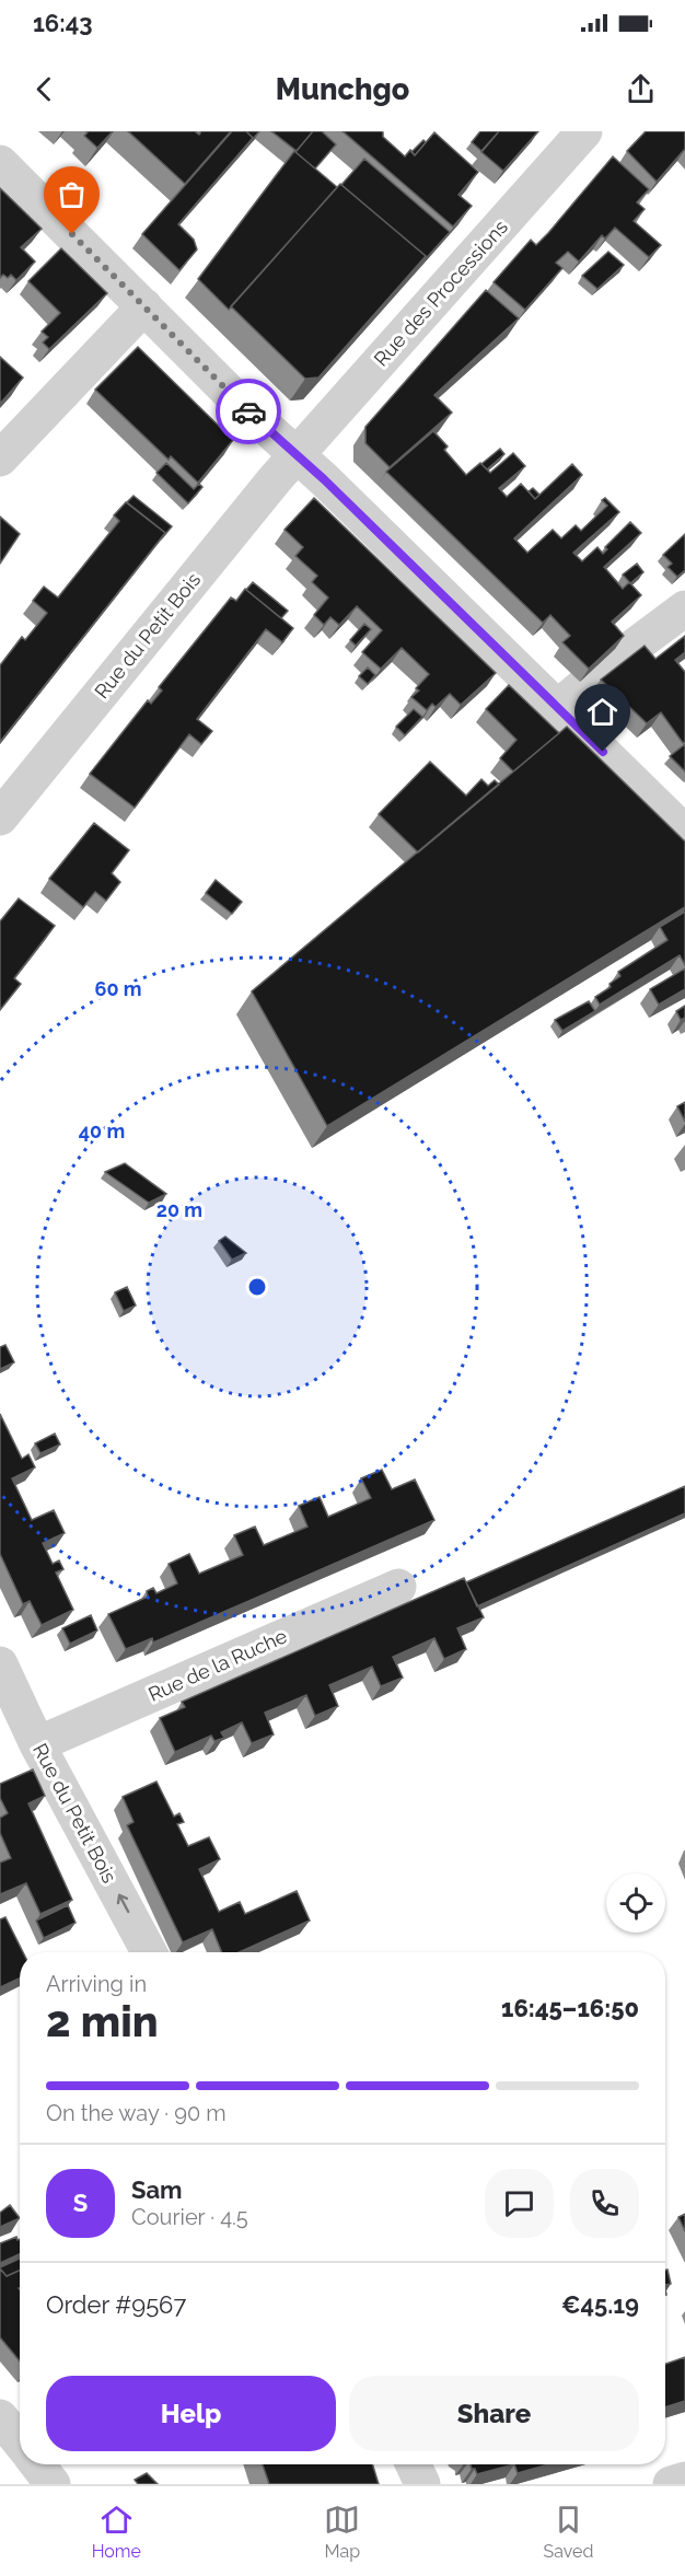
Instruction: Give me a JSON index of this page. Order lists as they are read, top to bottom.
{
  "streets": {
    "street": ["Rue des Processions", "Rue du Petit Bois", "Rue de la Ruche"]
  },
  "crossings": [
    ["Rue des Processions", "Rue du Petit Bois"],
    ["Rue du Petit Bois", "Rue de la Ruche"]
  ],
  "page": {
    "status": "16:43",
    "header": "Munchgo",
    "heading": ["2 min", "Arriving in", "16:45–16:50"],
    "panel": [
      "Sam",
      "Courier · 4.5",
      "Order #9567",
      "€45.19"
    ],
    "bar": "On the way · 90 m",
    "round": "S",
    "buttons": ["Help", "Share"],
    "tabs": ["Home", "Map", "Saved"]
  },
  "rings": ["60 m", "40 m", "20 m"]
}
